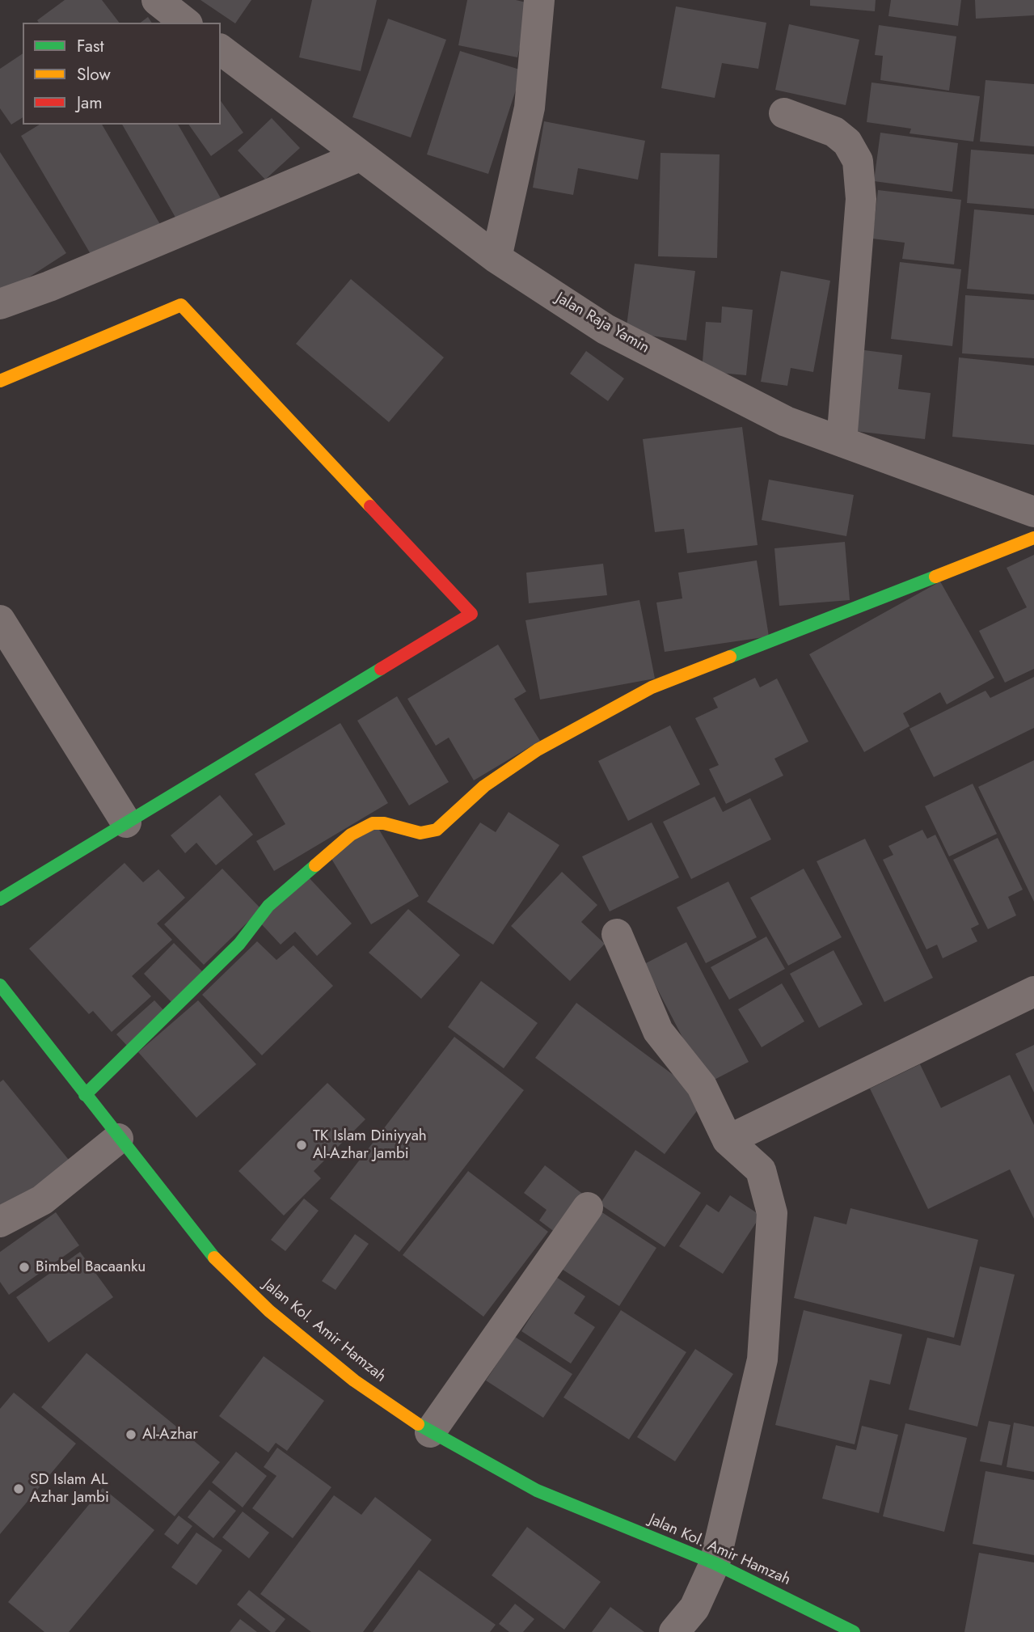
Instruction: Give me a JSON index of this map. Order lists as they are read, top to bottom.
{
  "streets": {
    "street": ["Jalan Raja Yamin", "Jalan Kol. Amir Hamzah"]
  },
  "places": [
    "TK Islam Diniyyah Al-Azhar Jambi",
    "Bimbel Bacaanku",
    "Al-Azhar",
    "SD Islam AL Azhar Jambi"
  ],
  "legend": ["Fast", "Slow", "Jam"]
}
